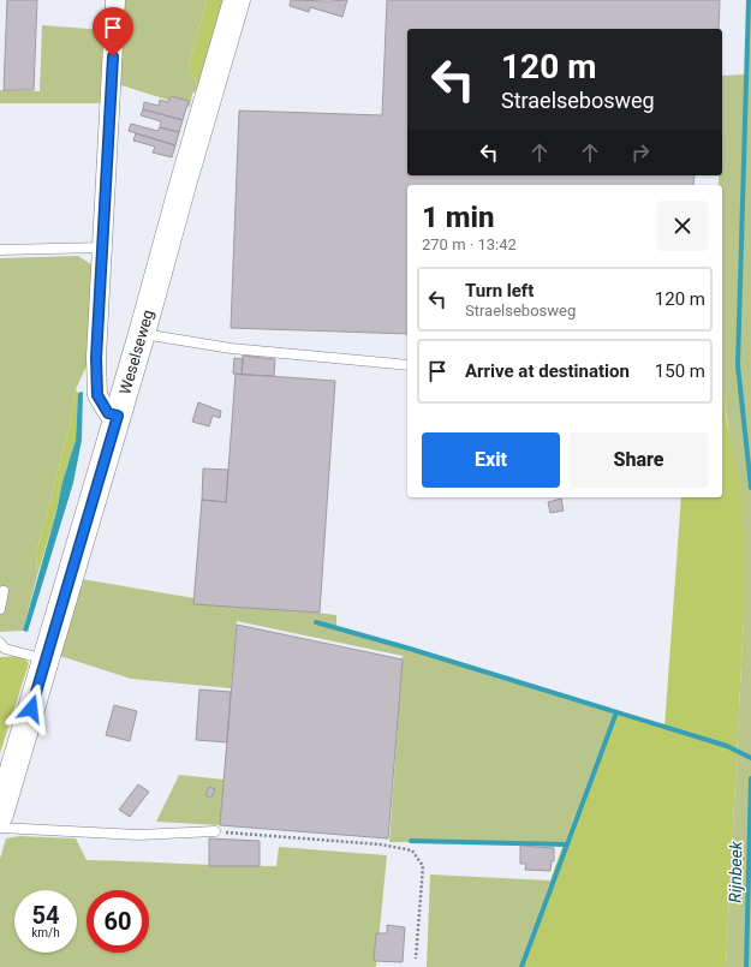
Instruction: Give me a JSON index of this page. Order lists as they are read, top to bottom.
{
  "streets": {
    "main road": ["Weselseweg"]
  },
  "water": ["Rijnbeek"],
  "page": {
    "turn": ["120 m", "Straelsebosweg"],
    "heading": ["1 min", "270 m · 13:42"],
    "list": [
      {
        "name": "Turn left",
        "note": "Straelsebosweg",
        "value": "120 m"
      },
      {
        "name": "Arrive at destination",
        "value": "150 m"
      }
    ],
    "buttons": ["Exit", "Share"],
    "speed": "54 km/h",
    "limit": "60"
  }
}
